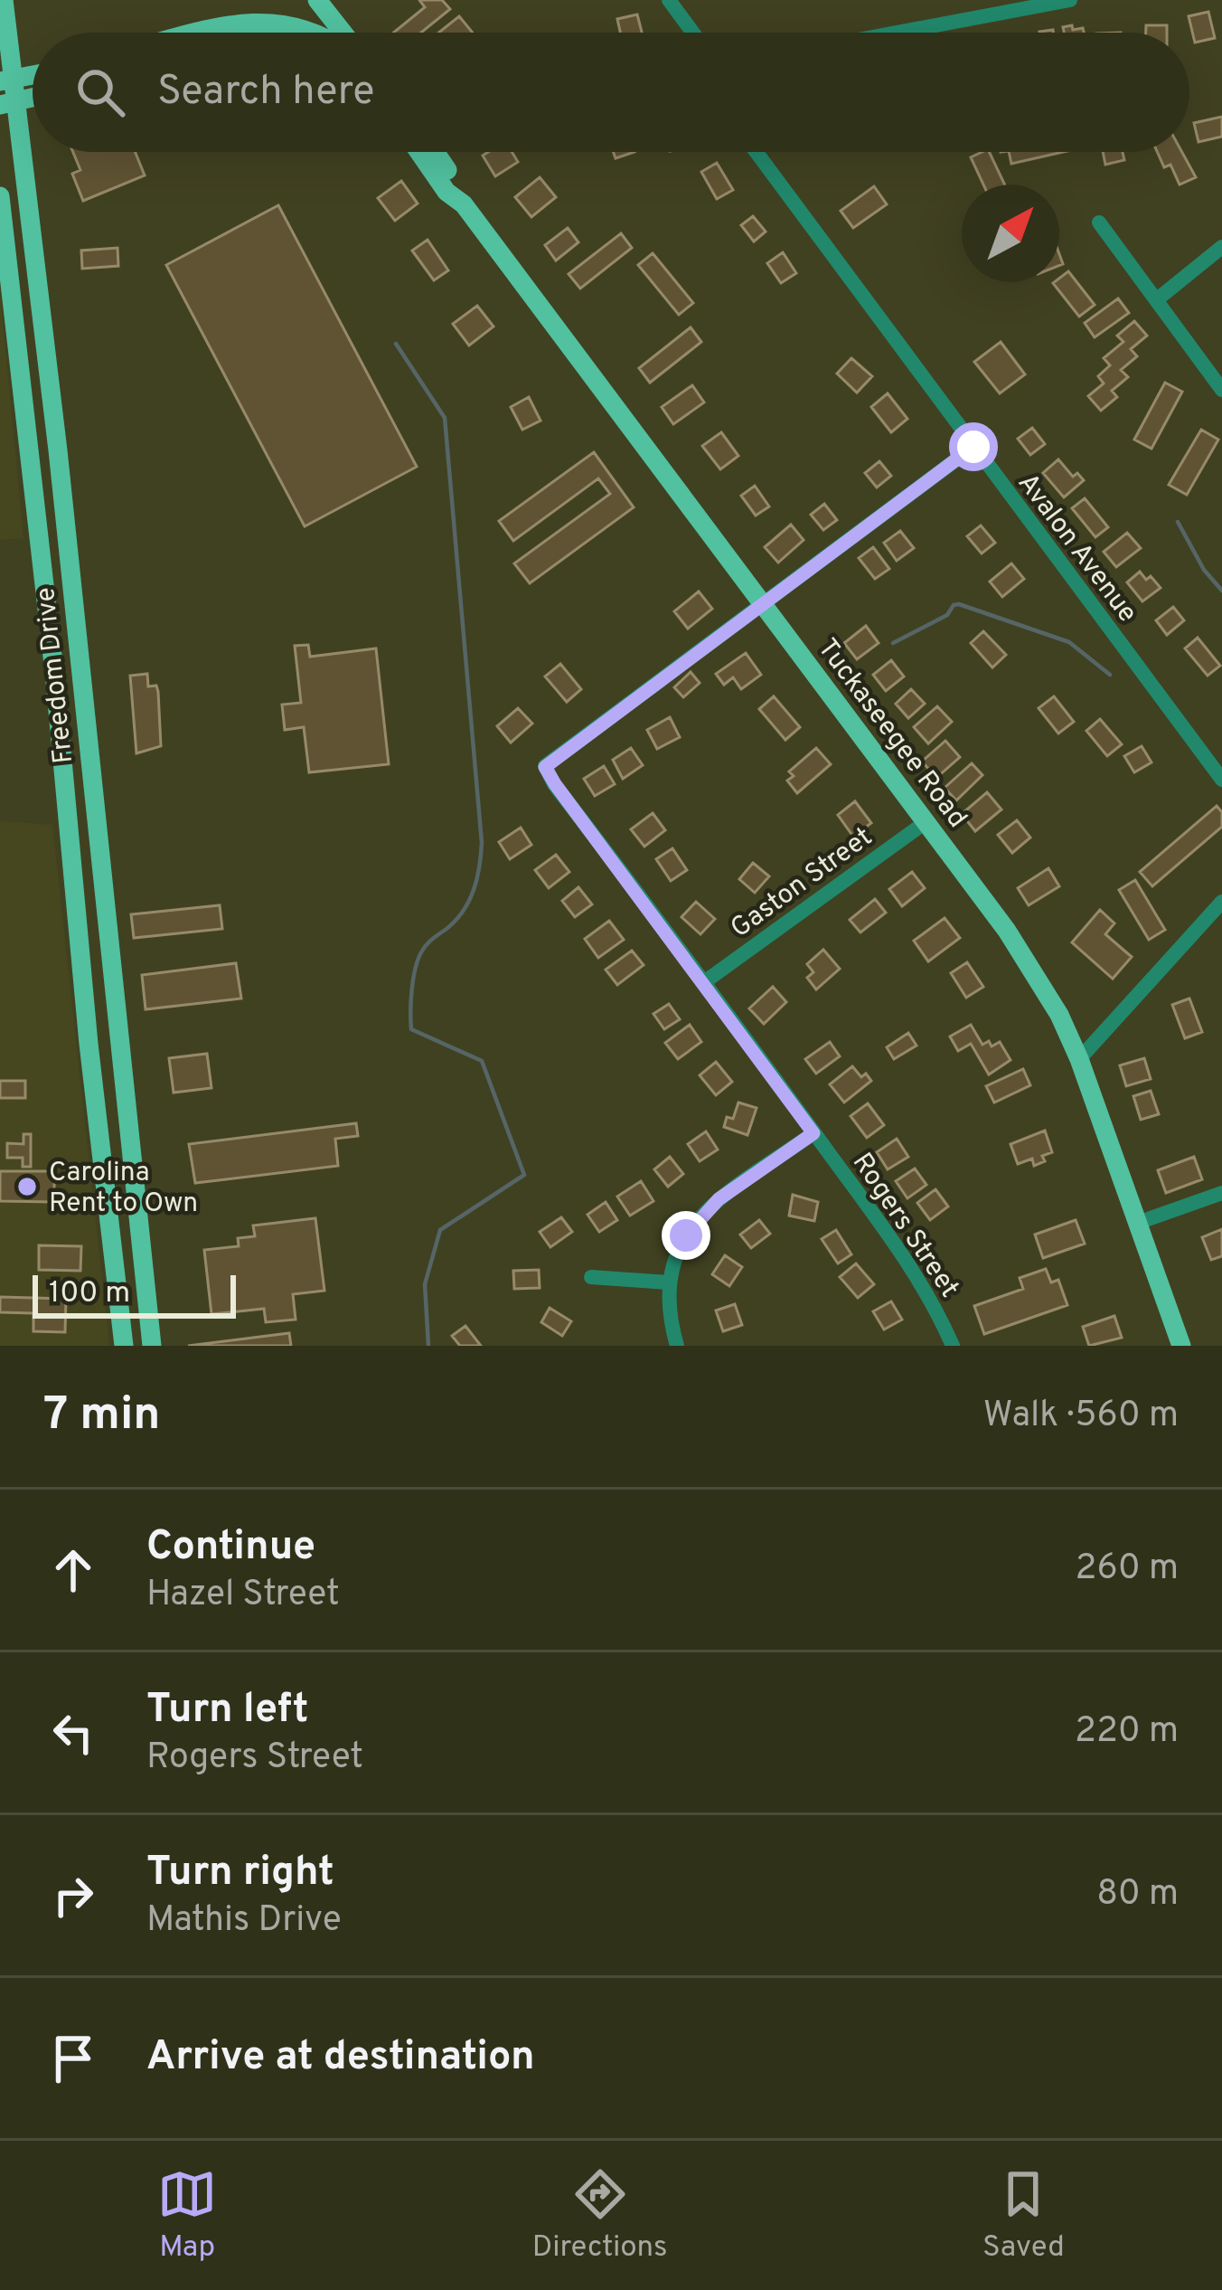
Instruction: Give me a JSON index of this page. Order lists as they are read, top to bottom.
{
  "streets": {
    "main road": ["Freedom Drive", "Tuckaseegee Road"],
    "street": ["Avalon Avenue", "Gaston Street", "Rogers Street"]
  },
  "crossings": [
    ["Tuckaseegee Road", "Gaston Street"],
    ["Tuckaseegee Road", "Rogers Street"],
    ["Gaston Street", "Rogers Street"]
  ],
  "places": ["Carolina Rent to Own"],
  "scale_bar": "100 m",
  "north": "top right",
  "page": {
    "search": "Search here",
    "scale": "100 m",
    "heading": ["7 min", "Walk · 560 m"],
    "list": [
      ["Continue", "Hazel Street", "260 m"],
      ["Turn left", "Rogers Street", "220 m"],
      ["Turn right", "Mathis Drive", "80 m"],
      "Arrive at destination"
    ],
    "nav": ["Map", "Directions", "Saved"]
  }
}
